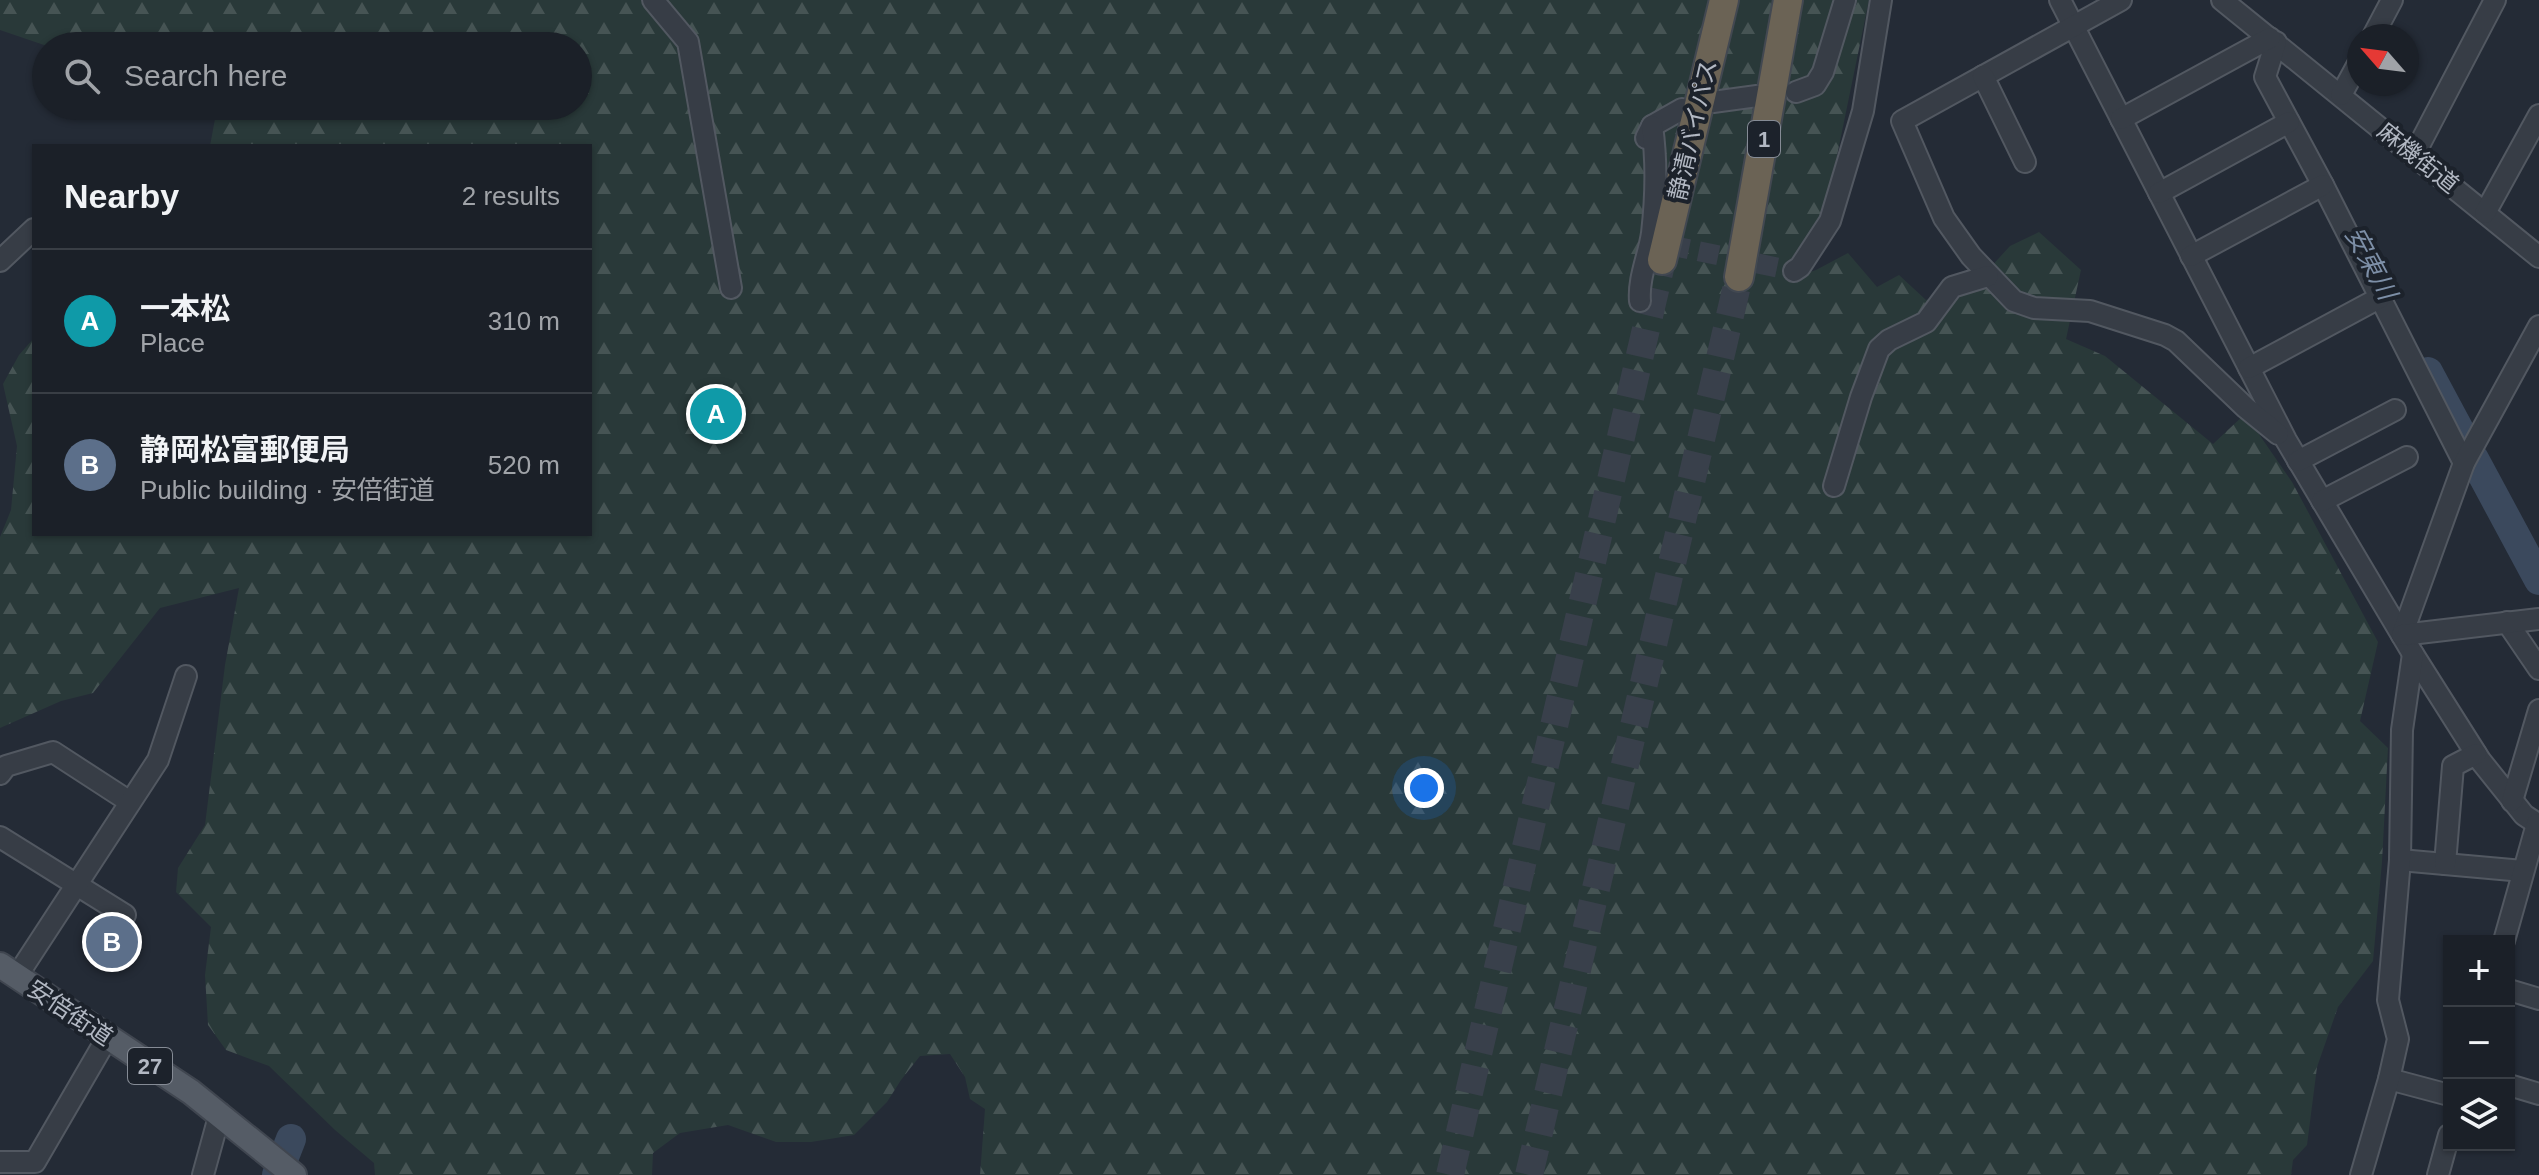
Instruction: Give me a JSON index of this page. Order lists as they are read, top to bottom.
{
  "streets": {
    "highway": ["静清バイパス", "1"],
    "main road": ["安倍街道", "27"],
    "street": ["麻機街道"]
  },
  "water": ["安東川"],
  "north": "top left",
  "page": {
    "search": "Search here",
    "heading": ["Nearby", "2 results"],
    "list": [
      {
        "mark": "A",
        "name": "一本松",
        "note": "Place",
        "value": "310 m"
      },
      {
        "mark": "B",
        "name": "静岡松富郵便局",
        "note": "Public building · 安倍街道",
        "value": "520 m"
      }
    ],
    "pins": ["A", "B"],
    "map_buttons": ["+", "−"]
  }
}
